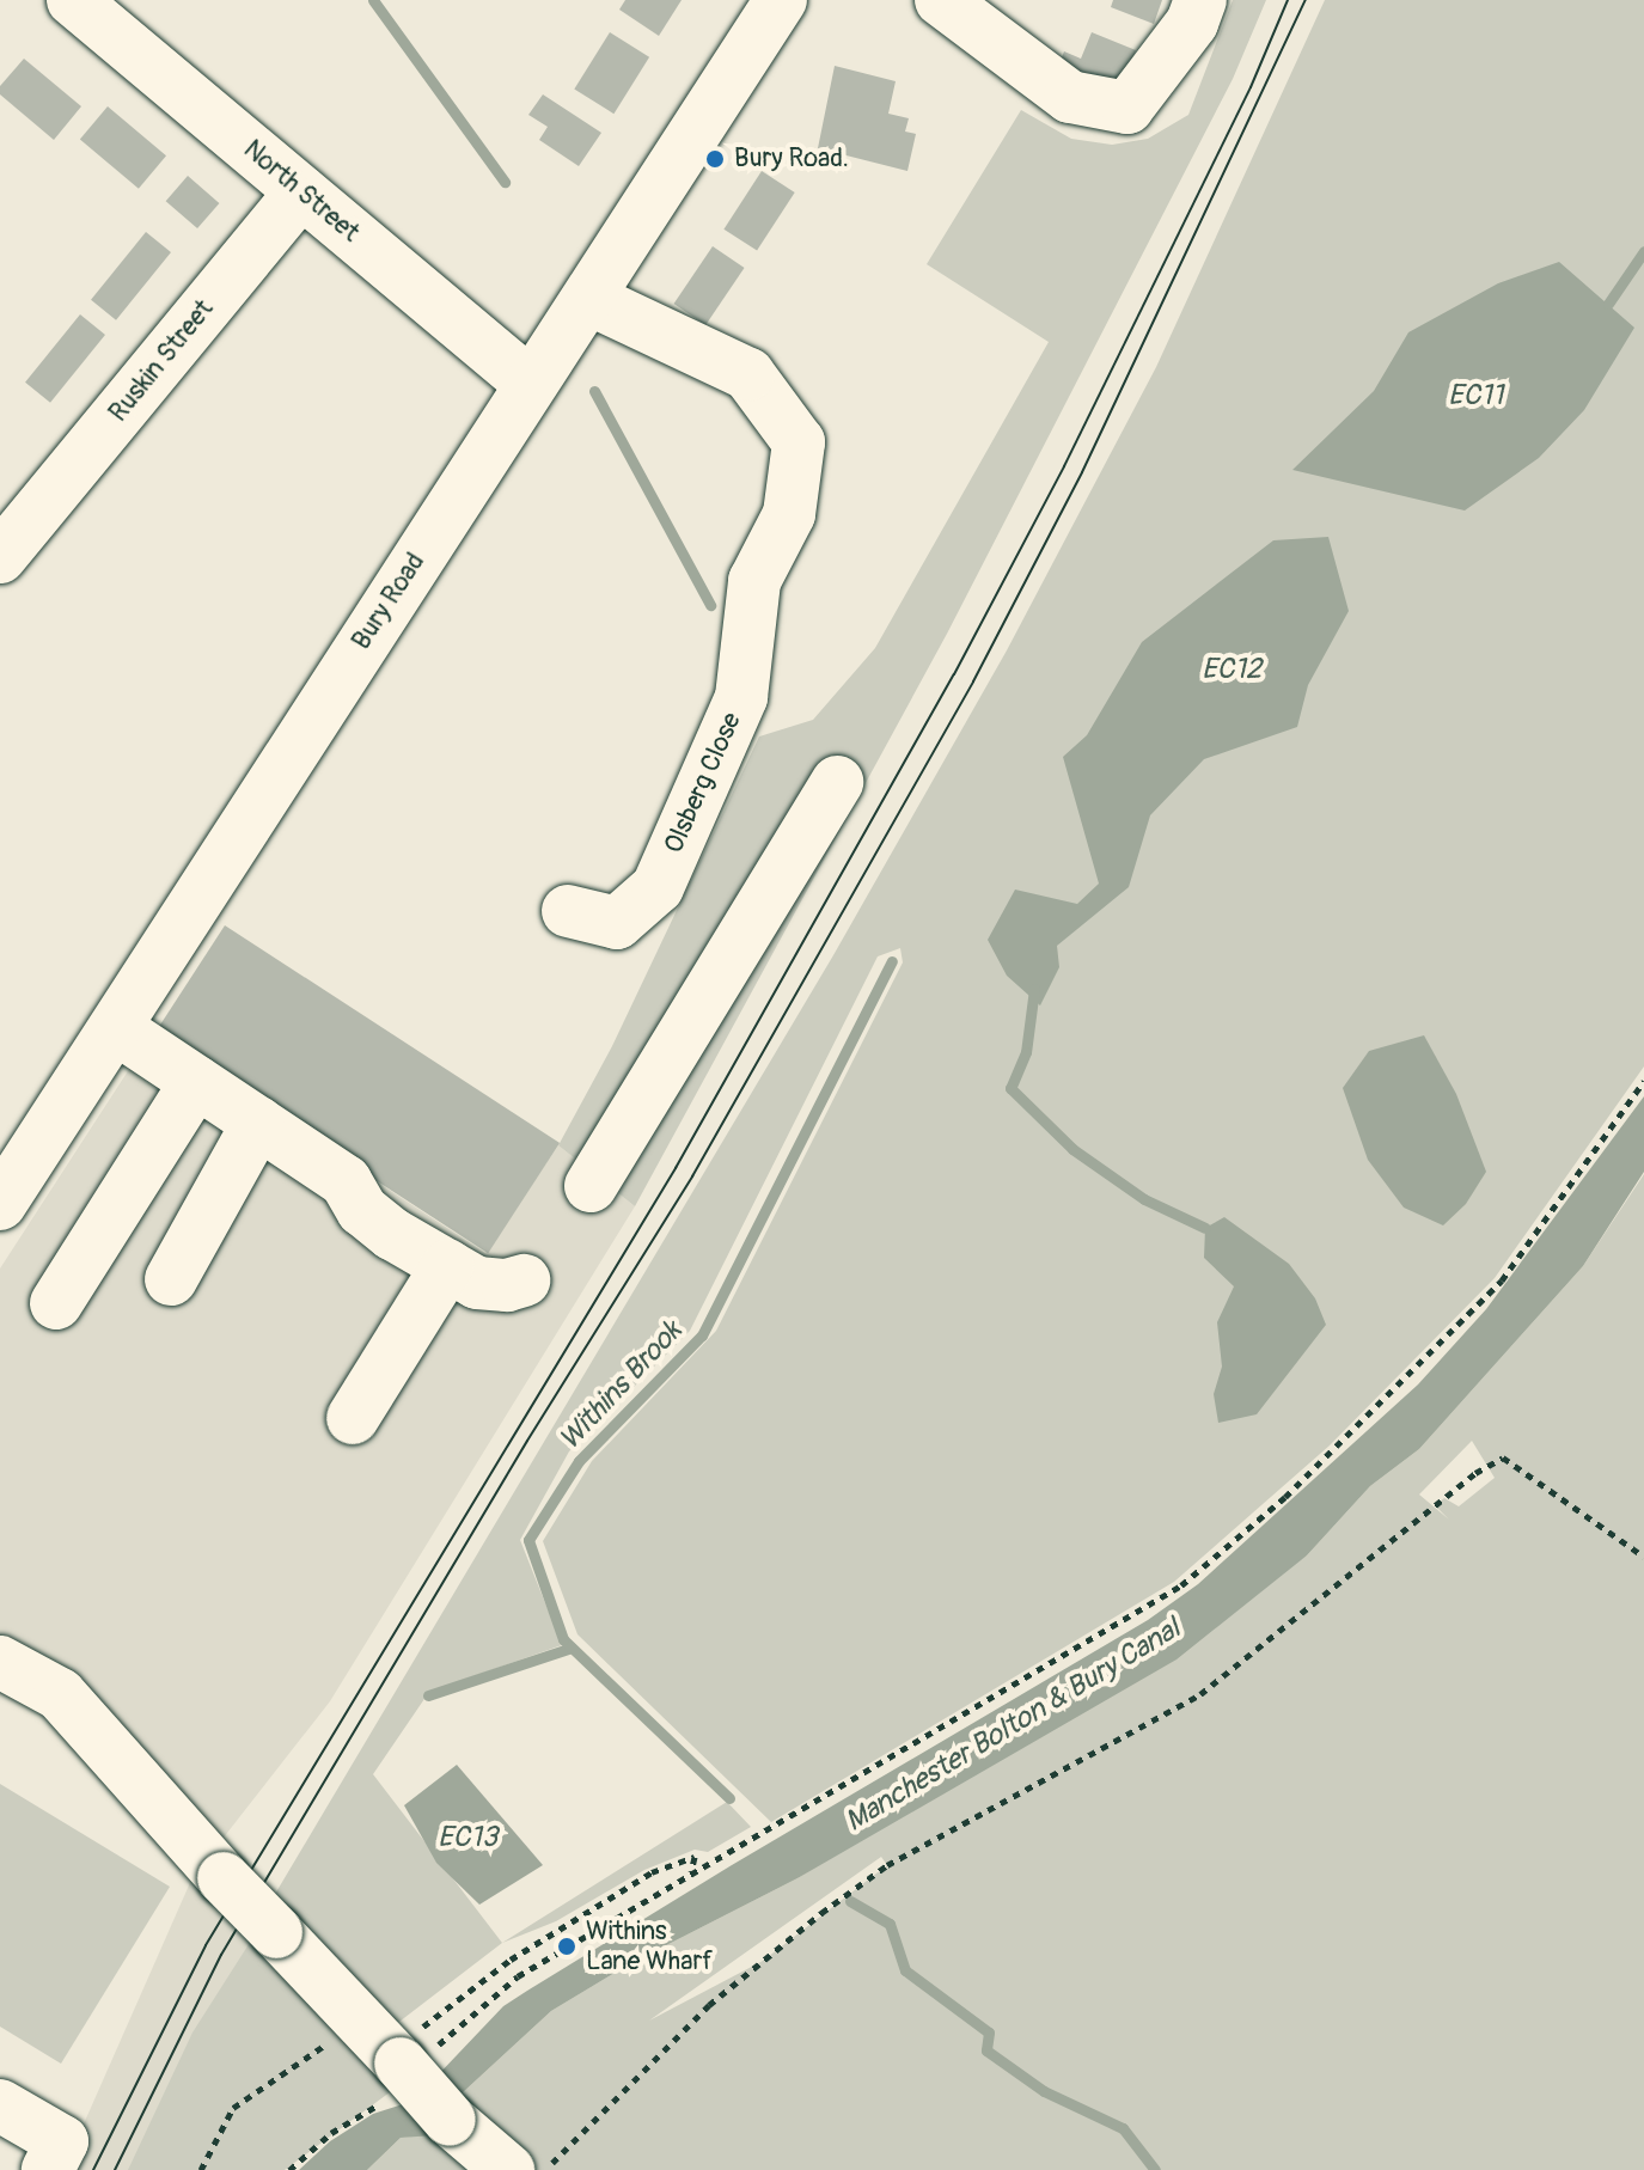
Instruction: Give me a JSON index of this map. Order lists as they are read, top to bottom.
{
  "streets": {
    "street": [
      "North Street",
      "Ruskin Street",
      "Bury Road",
      "Olsberg Close"
    ]
  },
  "crossings": [
    ["North Street", "Ruskin Street"],
    ["North Street", "Bury Road"],
    ["Bury Road", "Olsberg Close"]
  ],
  "water": [
    "EC11",
    "EC12",
    "Withins Brook",
    "Manchester Bolton & Bury Canal",
    "EC13"
  ],
  "places": ["Bury Road.", "Withins Lane Wharf"]
}
